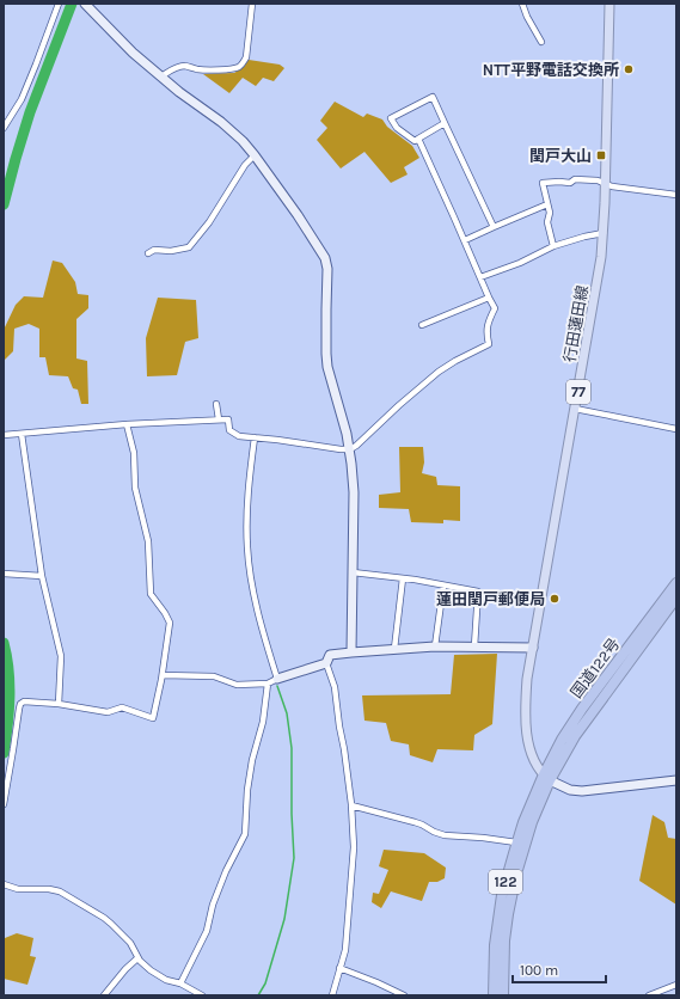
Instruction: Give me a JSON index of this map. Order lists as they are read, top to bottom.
{
  "streets": {
    "highway": ["国道122号", "122"],
    "main road": ["行田蓮田線", "77"]
  },
  "crossings": [
    ["行田蓮田線", "国道122号"],
    ["行田蓮田線", "122"],
    ["国道122号", "122"]
  ],
  "places": {
    "other": ["NTT平野電話交換所", "蓮田閏戸郵便局"],
    "transit": ["閏戸大山"]
  },
  "scale_bar": "100 m"
}
